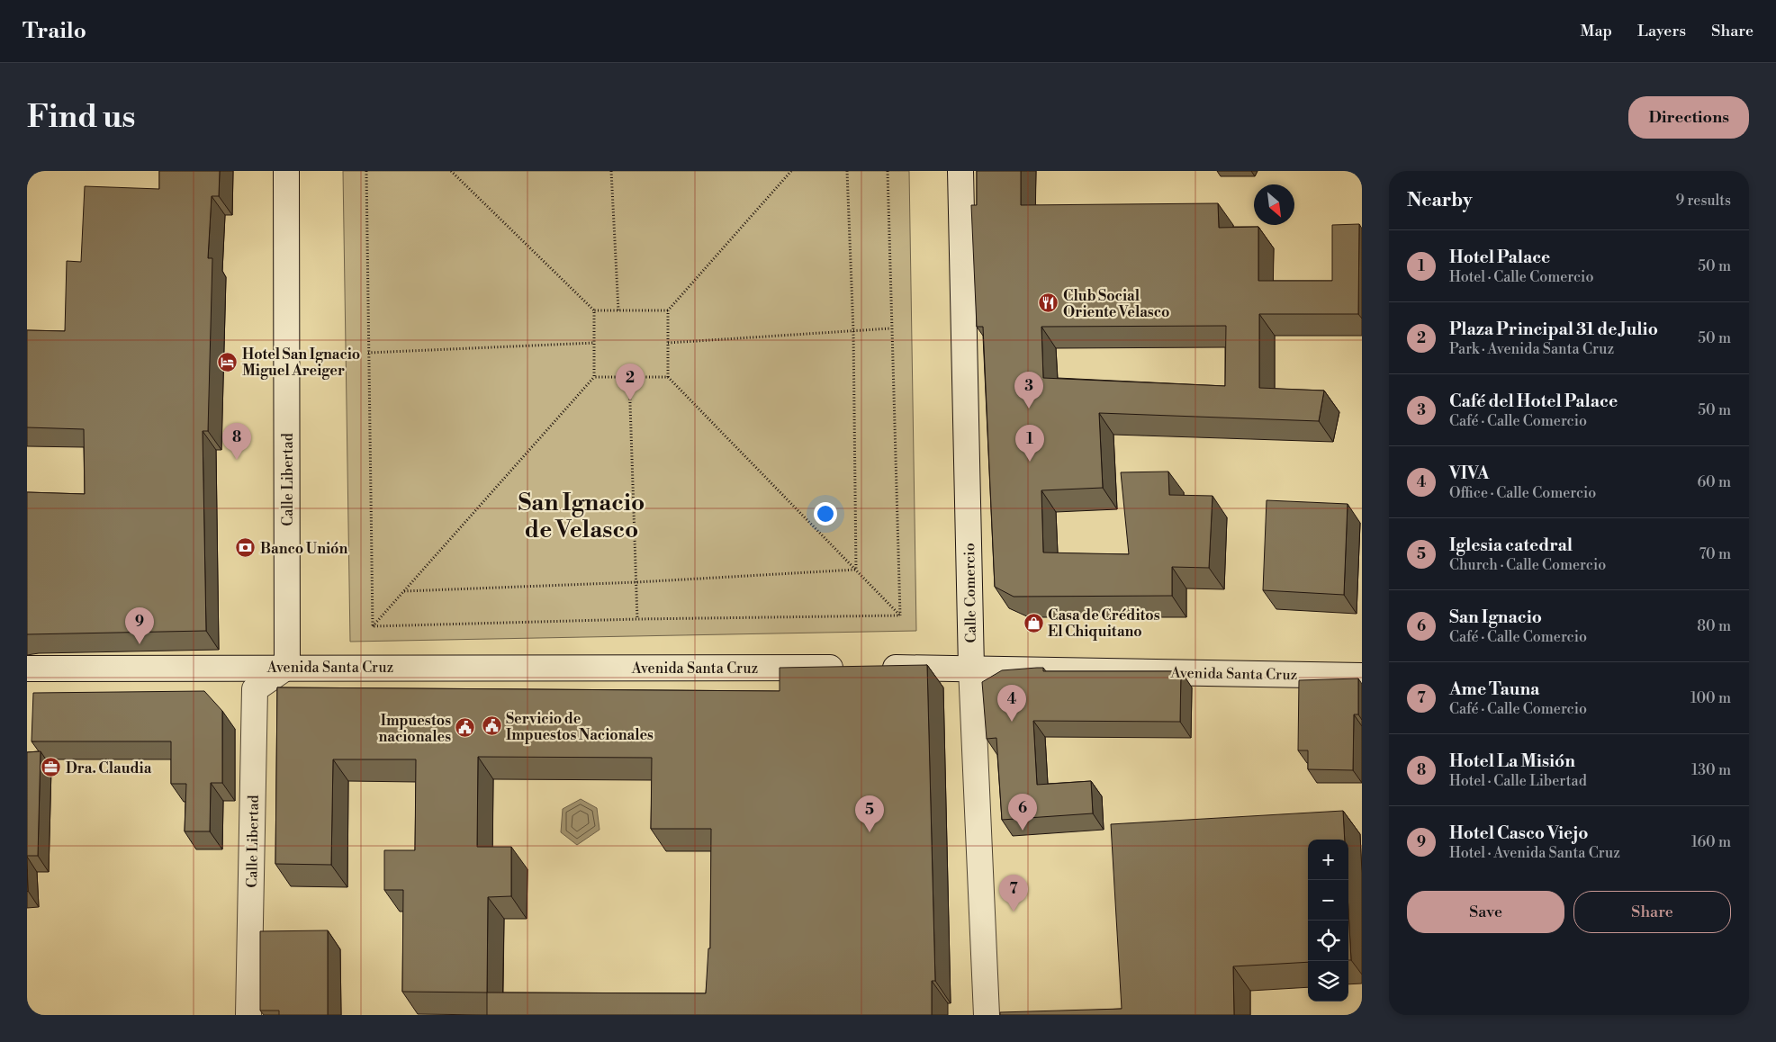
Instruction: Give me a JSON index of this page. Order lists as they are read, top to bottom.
{
  "streets": {
    "main road": ["Calle Libertad", "Calle Comercio", "Avenida Santa Cruz"]
  },
  "crossings": [
    ["Calle Libertad", "Avenida Santa Cruz"],
    ["Calle Comercio", "Avenida Santa Cruz"]
  ],
  "districts": ["San Ignacio de Velasco"],
  "places": {
    "restaurant": ["Club Social Oriente Velasco"],
    "hotel": ["Hotel San Ignacio Miguel Areiger"],
    "bank": ["Banco Unión"],
    "shop": ["Casa de Créditos El Chiquitano"],
    "public building": ["Servicio de Impuestos Nacionales", "Impuestos nacionales"],
    "office": ["Dra. Claudia"]
  },
  "north": "bottom right",
  "page": {
    "header": "Trailo",
    "nav": ["Map", "Layers", "Share"],
    "buttons": [
      "Directions",
      ["Save", "Share"]
    ],
    "title": "Find us",
    "heading": ["Nearby", "9 results"],
    "list": [
      {
        "mark": "1",
        "name": "Hotel Palace",
        "note": "Hotel · Calle Comercio",
        "value": "50 m"
      },
      {
        "mark": "2",
        "name": "Plaza Principal 31 de Julio",
        "note": "Park · Avenida Santa Cruz",
        "value": "50 m"
      },
      {
        "mark": "3",
        "name": "Café del Hotel Palace",
        "note": "Café · Calle Comercio",
        "value": "50 m"
      },
      {
        "mark": "4",
        "name": "VIVA",
        "note": "Office · Calle Comercio",
        "value": "60 m"
      },
      {
        "mark": "5",
        "name": "Iglesia catedral",
        "note": "Church · Calle Comercio",
        "value": "70 m"
      },
      {
        "mark": "6",
        "name": "San Ignacio",
        "note": "Café · Calle Comercio",
        "value": "80 m"
      },
      {
        "mark": "7",
        "name": "Ame Tauna",
        "note": "Café · Calle Comercio",
        "value": "100 m"
      },
      {
        "mark": "8",
        "name": "Hotel La Misión",
        "note": "Hotel · Calle Libertad",
        "value": "130 m"
      },
      {
        "mark": "9",
        "name": "Hotel Casco Viejo",
        "note": "Hotel · Avenida Santa Cruz",
        "value": "160 m"
      }
    ],
    "pins": [
      "2",
      "3",
      "8",
      "1",
      "9",
      "4",
      "6",
      "5",
      "7"
    ],
    "map_buttons": ["+", "−"]
  }
}
